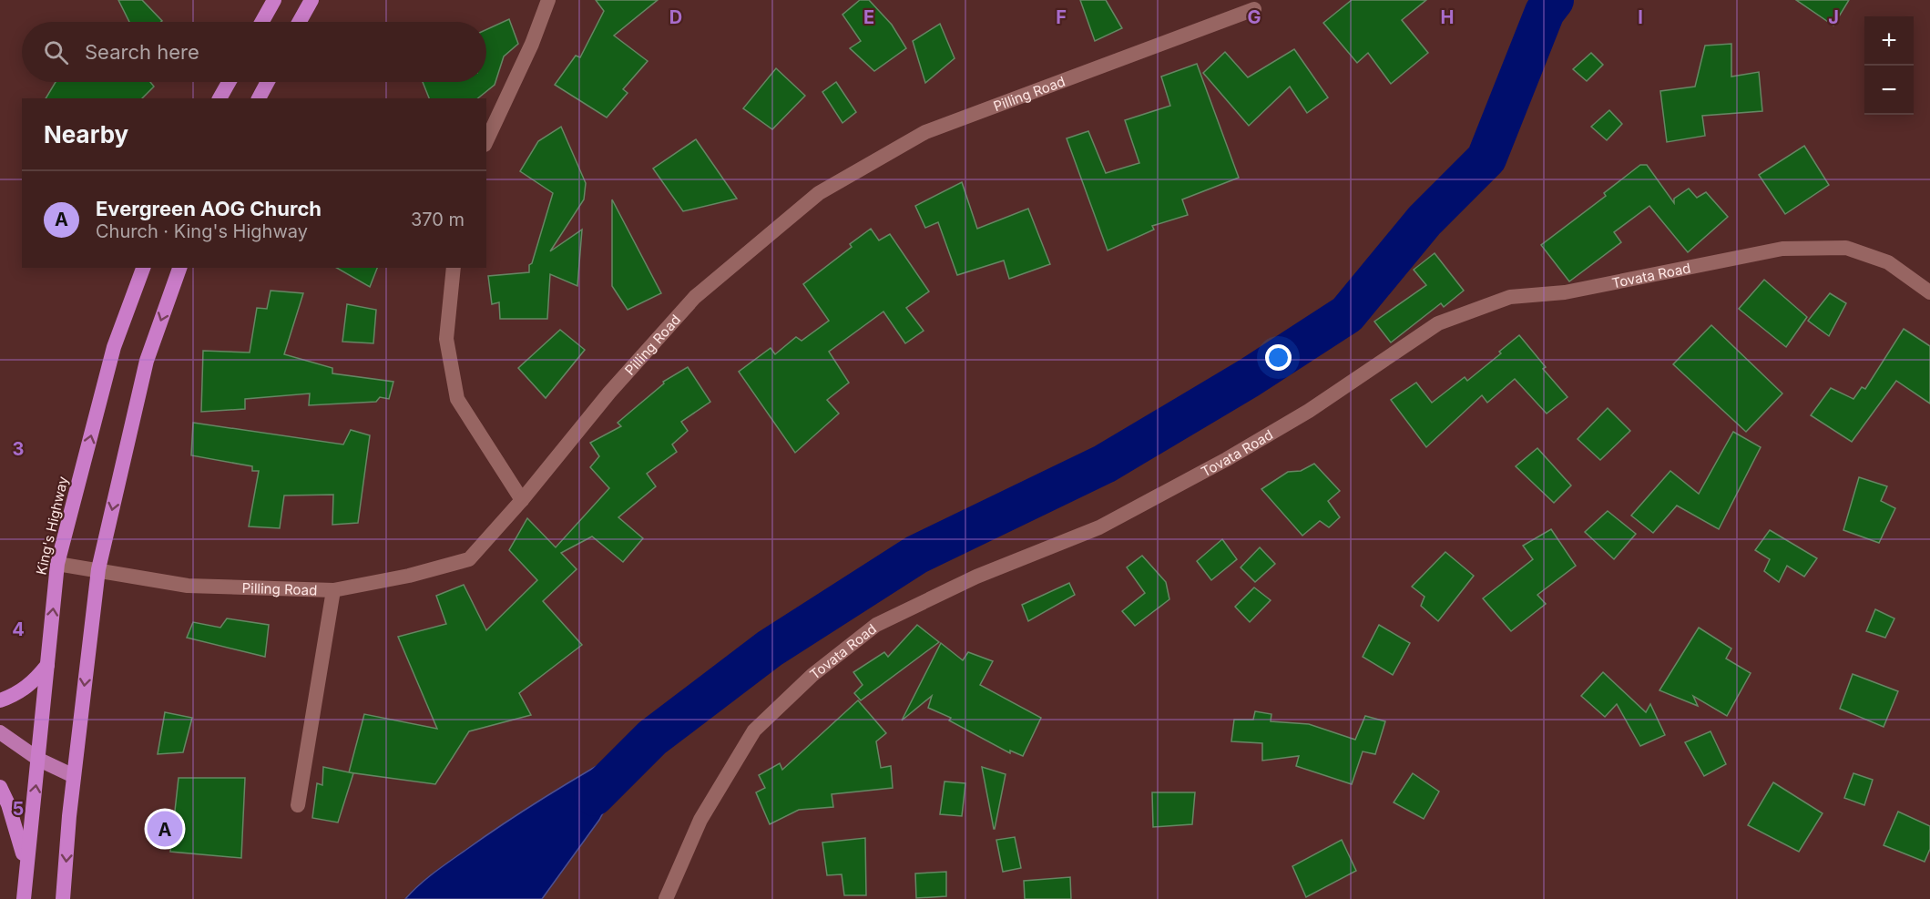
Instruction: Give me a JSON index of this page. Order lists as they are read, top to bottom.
{
  "streets": {
    "highway": ["King's Highway"],
    "street": ["Pilling Road", "Tovata Road"]
  },
  "crossings": [
    ["Pilling Road", "King's Highway"]
  ],
  "page": {
    "map_buttons": ["+", "−"],
    "search": "Search here",
    "heading": "Nearby",
    "list": [
      {
        "mark": "A",
        "name": "Evergreen AOG Church",
        "note": "Church · King's Highway",
        "value": "370 m"
      }
    ],
    "pins": "A"
  },
  "grid": {
    "columns": [
      "D",
      "E",
      "F",
      "G",
      "H",
      "I",
      "J"
    ],
    "rows": ["3", "4", "5"]
  }
}
